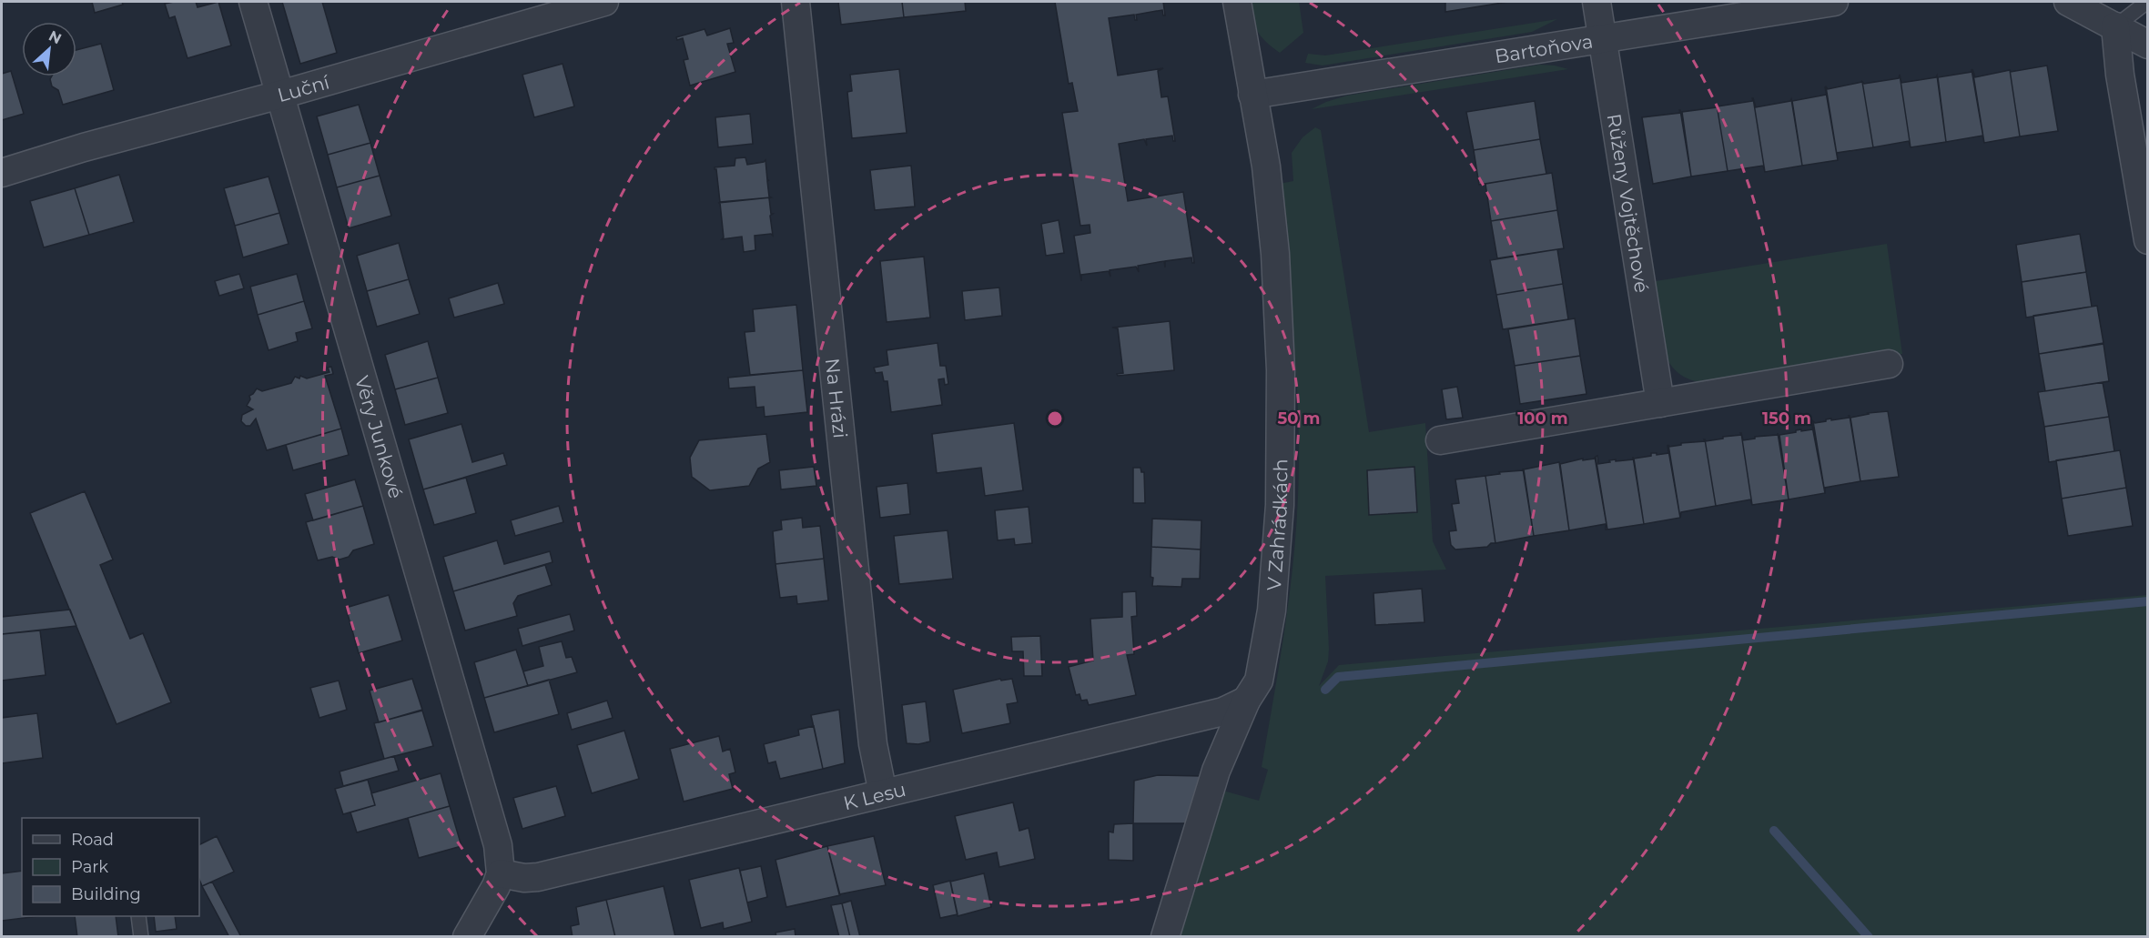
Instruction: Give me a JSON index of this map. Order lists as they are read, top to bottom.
{
  "streets": {
    "street": [
      "Bartoňova",
      "Luční",
      "Růženy Vojtěchové",
      "Na Hrázi",
      "Věry Junkové",
      "V Zahrádkách",
      "K Lesu"
    ]
  },
  "crossings": [
    ["Bartoňova", "Růženy Vojtěchové"],
    ["Bartoňova", "V Zahrádkách"],
    ["Luční", "Věry Junkové"],
    ["Na Hrázi", "K Lesu"],
    ["Věry Junkové", "K Lesu"],
    ["V Zahrádkách", "K Lesu"]
  ],
  "legend": ["Road", "Park", "Building"],
  "north": "top right",
  "rings": ["50 m", "100 m", "150 m"]
}
